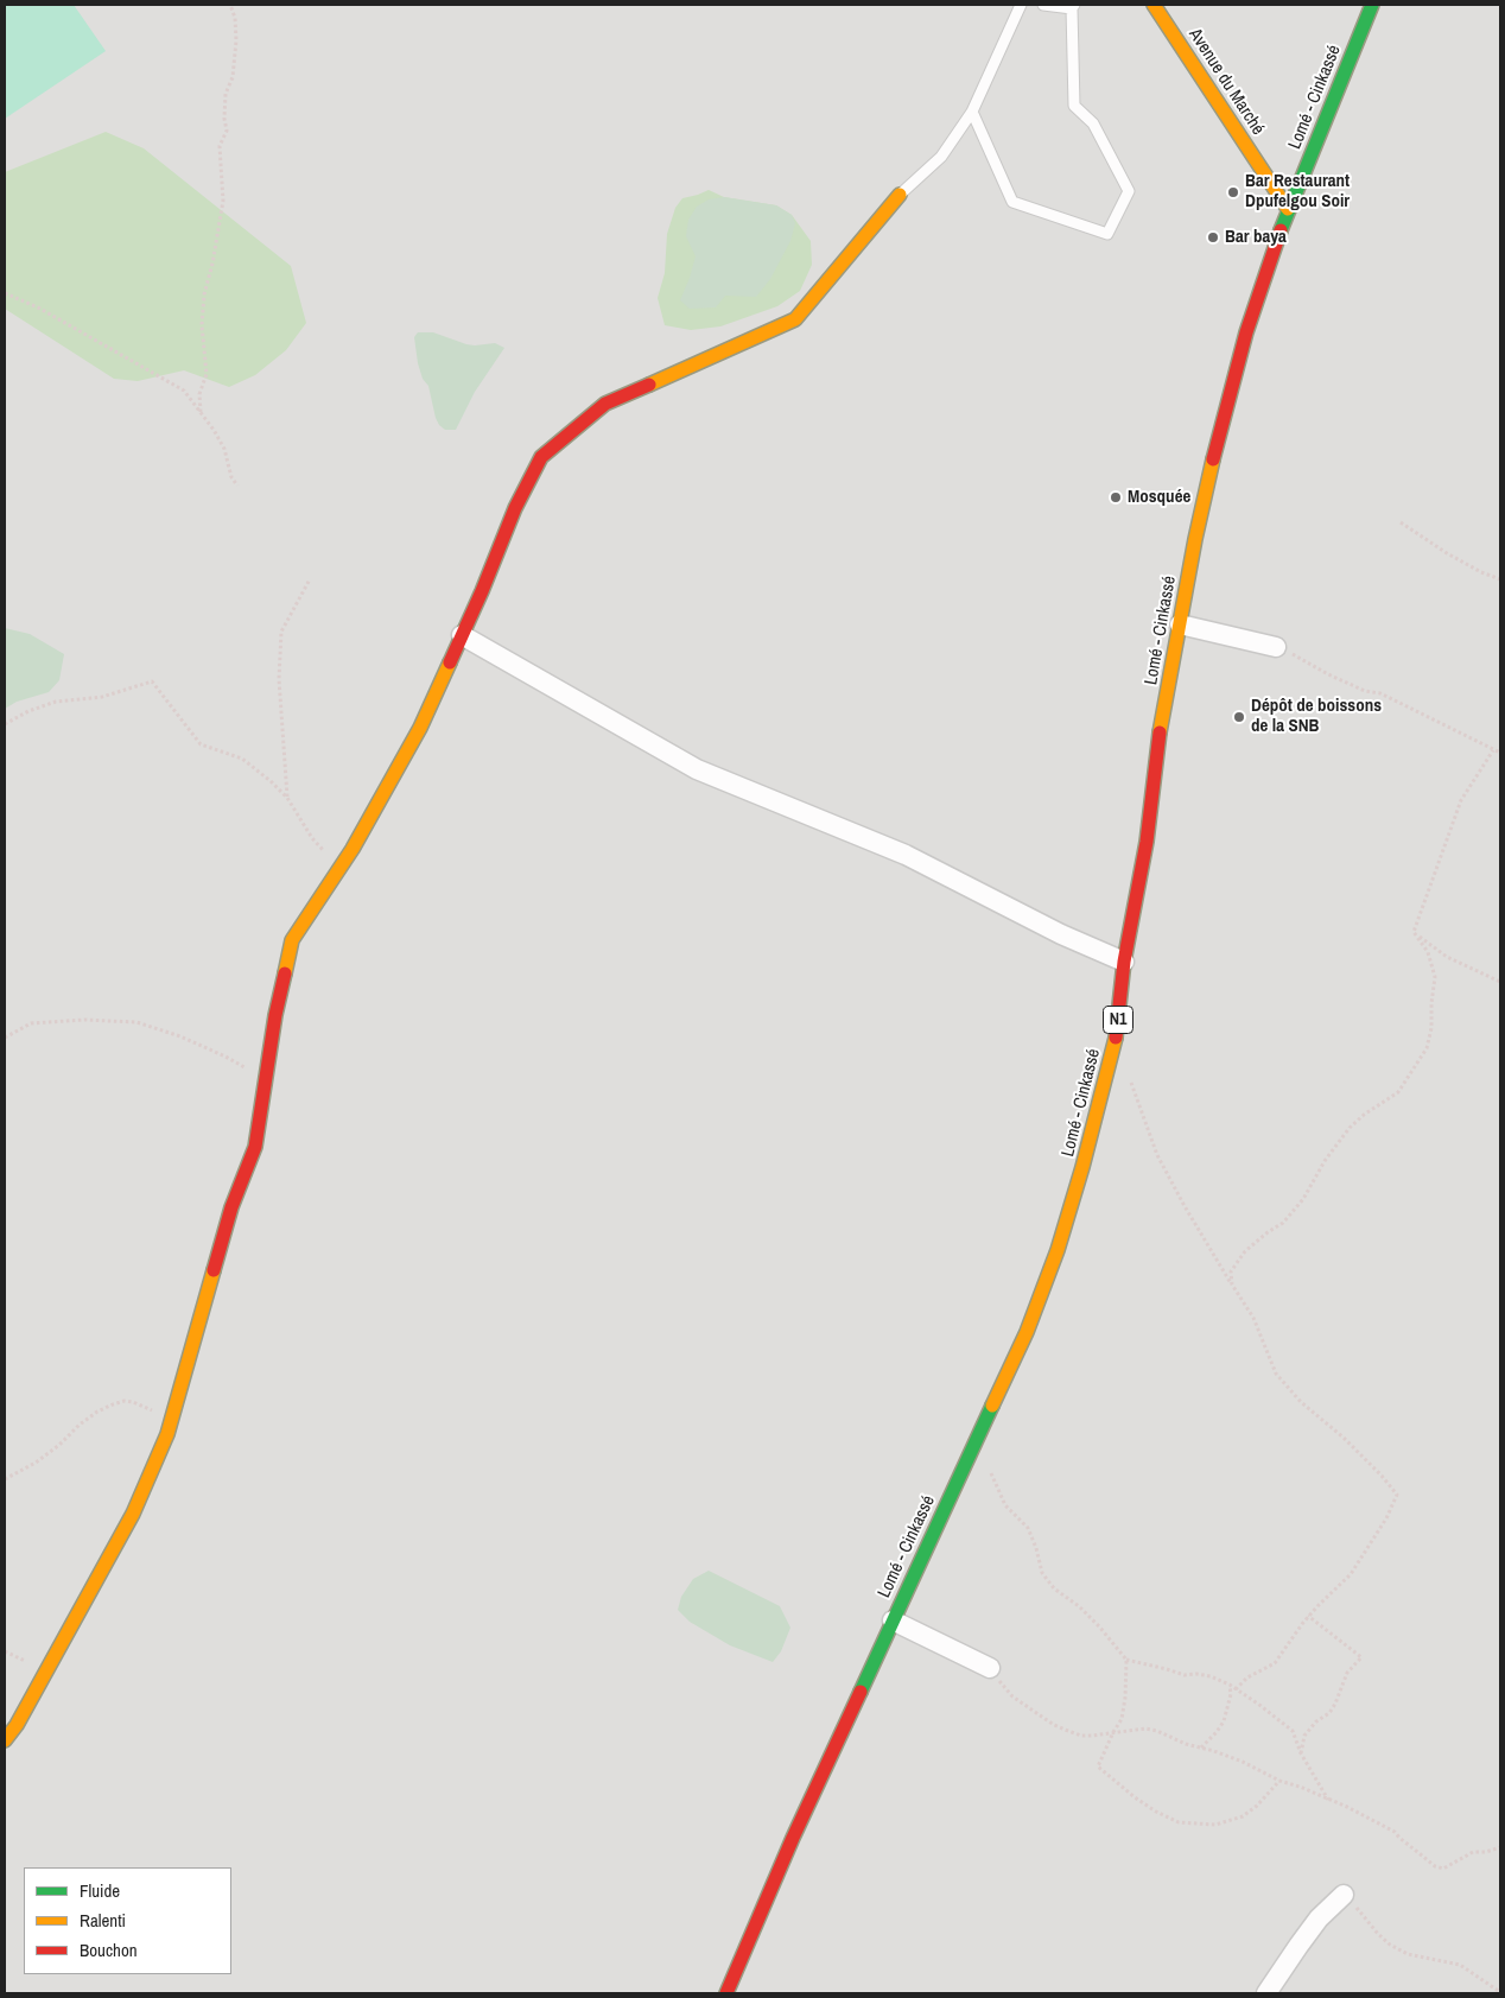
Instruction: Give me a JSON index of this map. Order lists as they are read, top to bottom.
{
  "streets": {
    "main road": ["Avenue du Marché", "Lomé - Cinkassé", "N1"]
  },
  "crossings": [
    ["Avenue du Marché", "Lomé - Cinkassé"]
  ],
  "places": [
    "Bar Restaurant Dpufelgou Soir",
    "Bar baya",
    "Mosquée",
    "Dépôt de boissons de la SNB"
  ],
  "legend": ["Fluide", "Ralenti", "Bouchon"]
}
